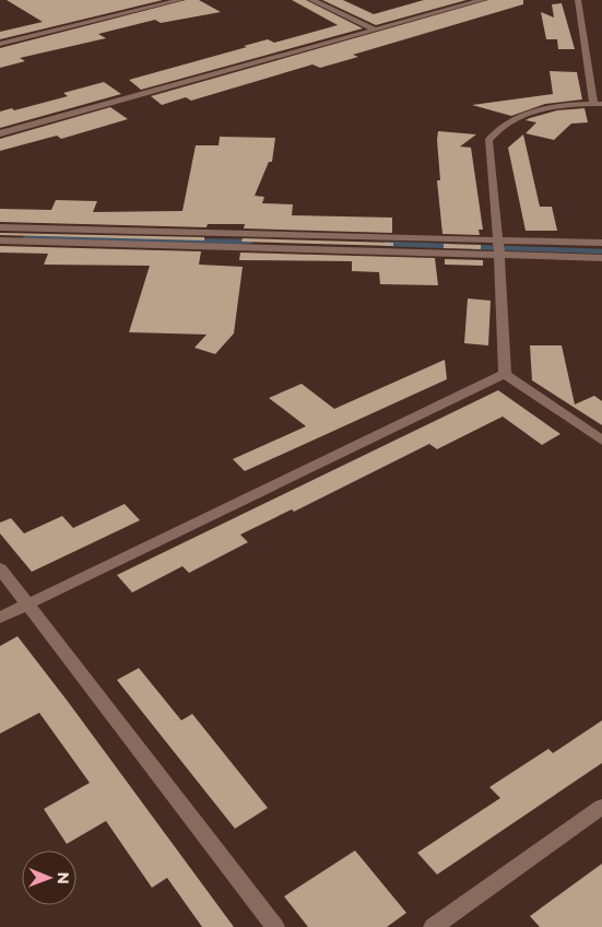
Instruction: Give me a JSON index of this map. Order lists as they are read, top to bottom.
{
  "north": "right"
}
